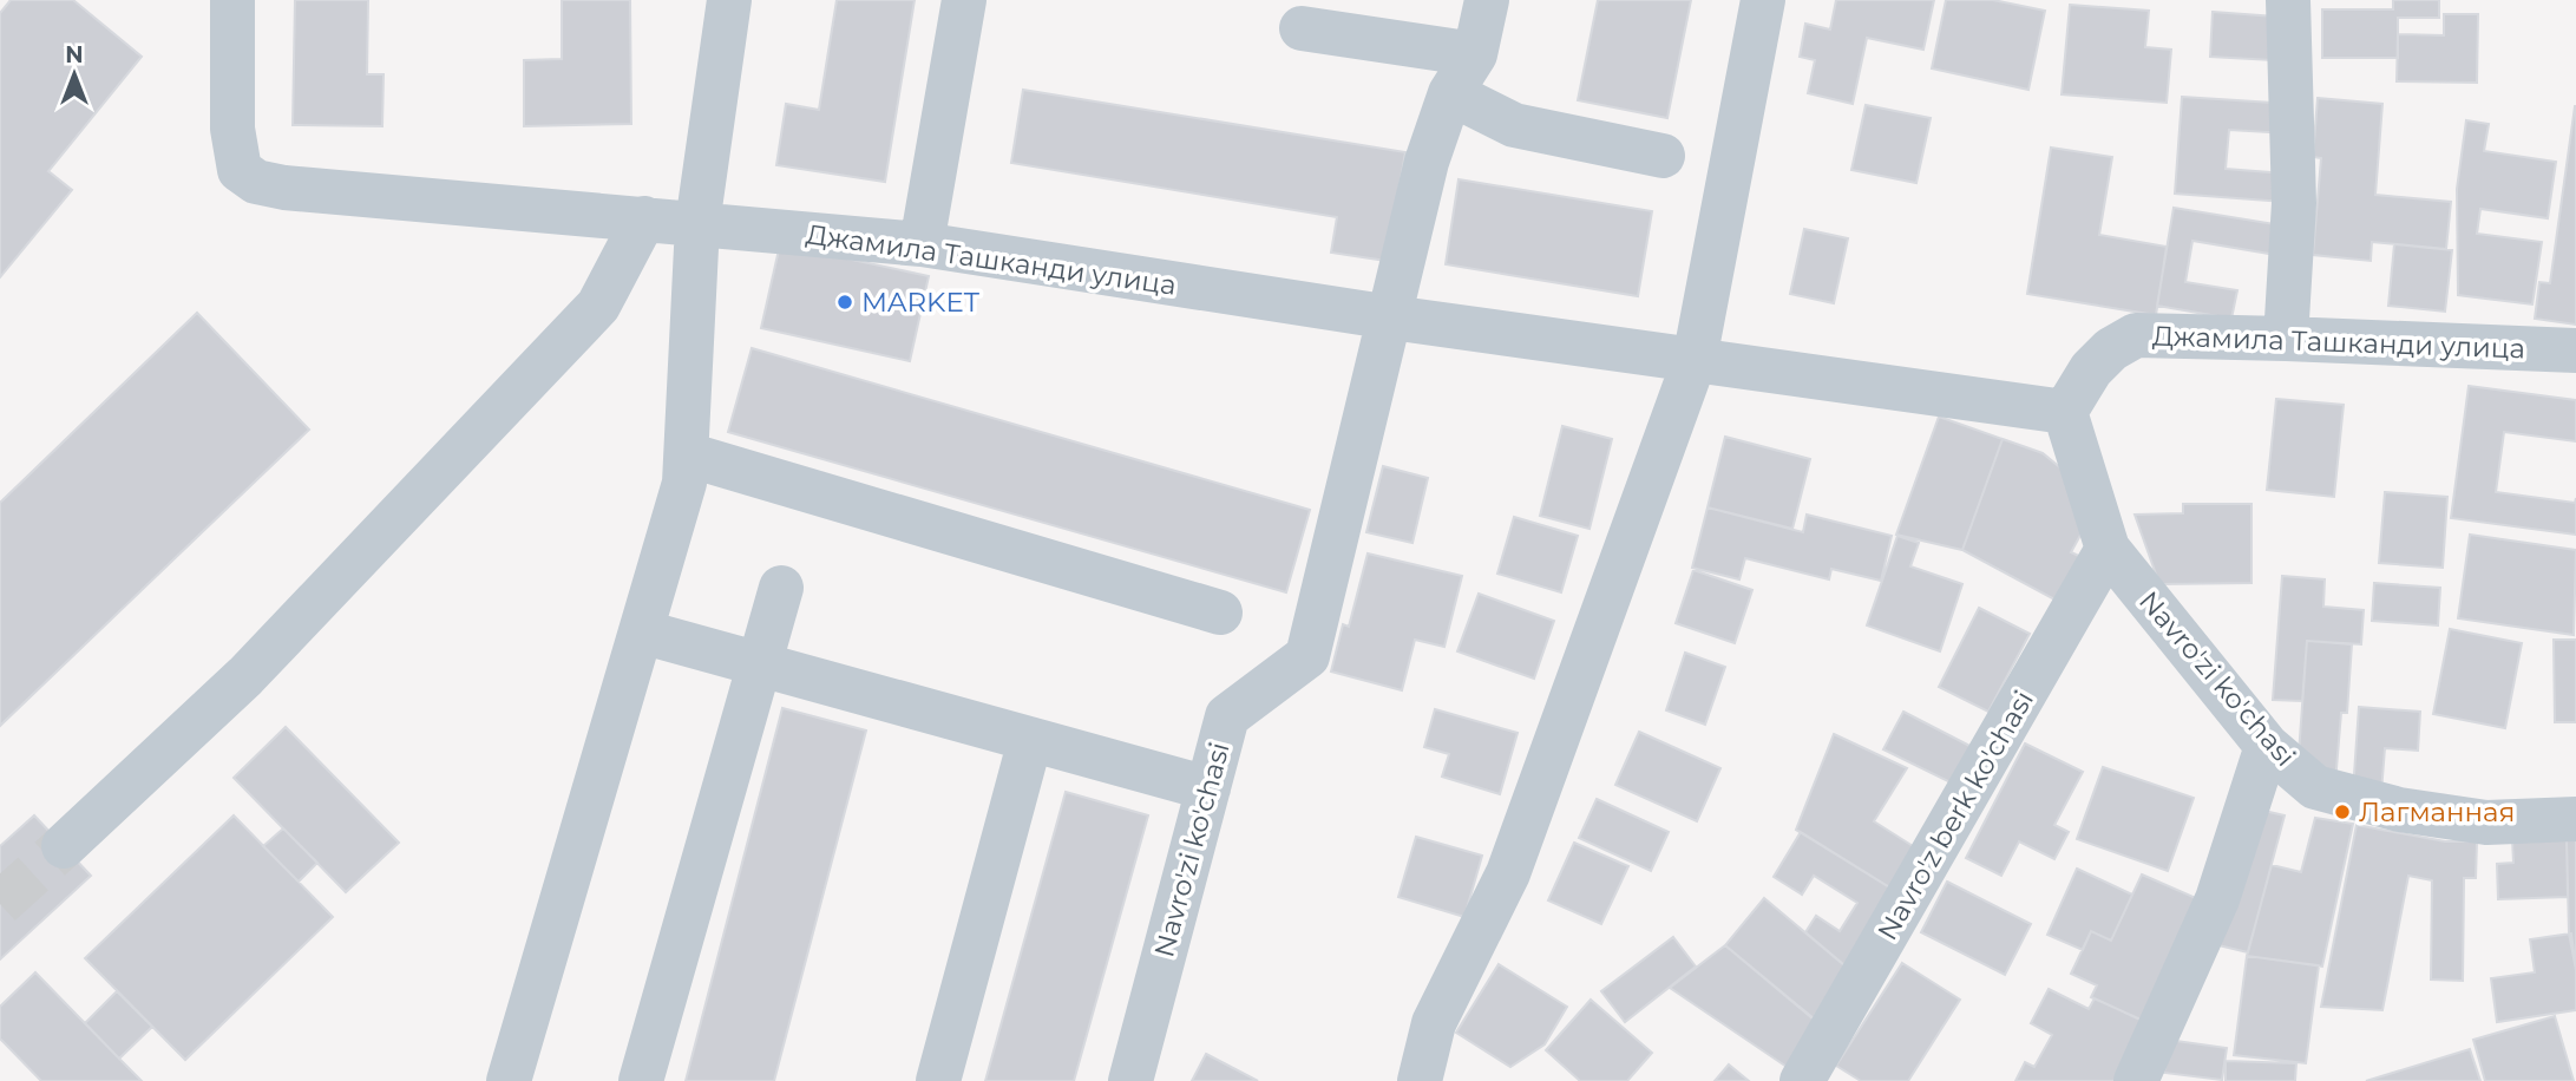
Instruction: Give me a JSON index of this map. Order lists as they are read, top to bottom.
{
  "streets": {
    "street": ["Джамила Ташканди улица", "Navro'zi ko'chasi", "Navro'z berk ko'chasi"]
  },
  "crossings": [
    ["Джамила Ташканди улица", "Navro'zi ko'chasi"],
    ["Navro'zi ko'chasi", "Navro'z berk ko'chasi"]
  ],
  "places": ["MARKET", "Лагманная"],
  "north": "top"
}
